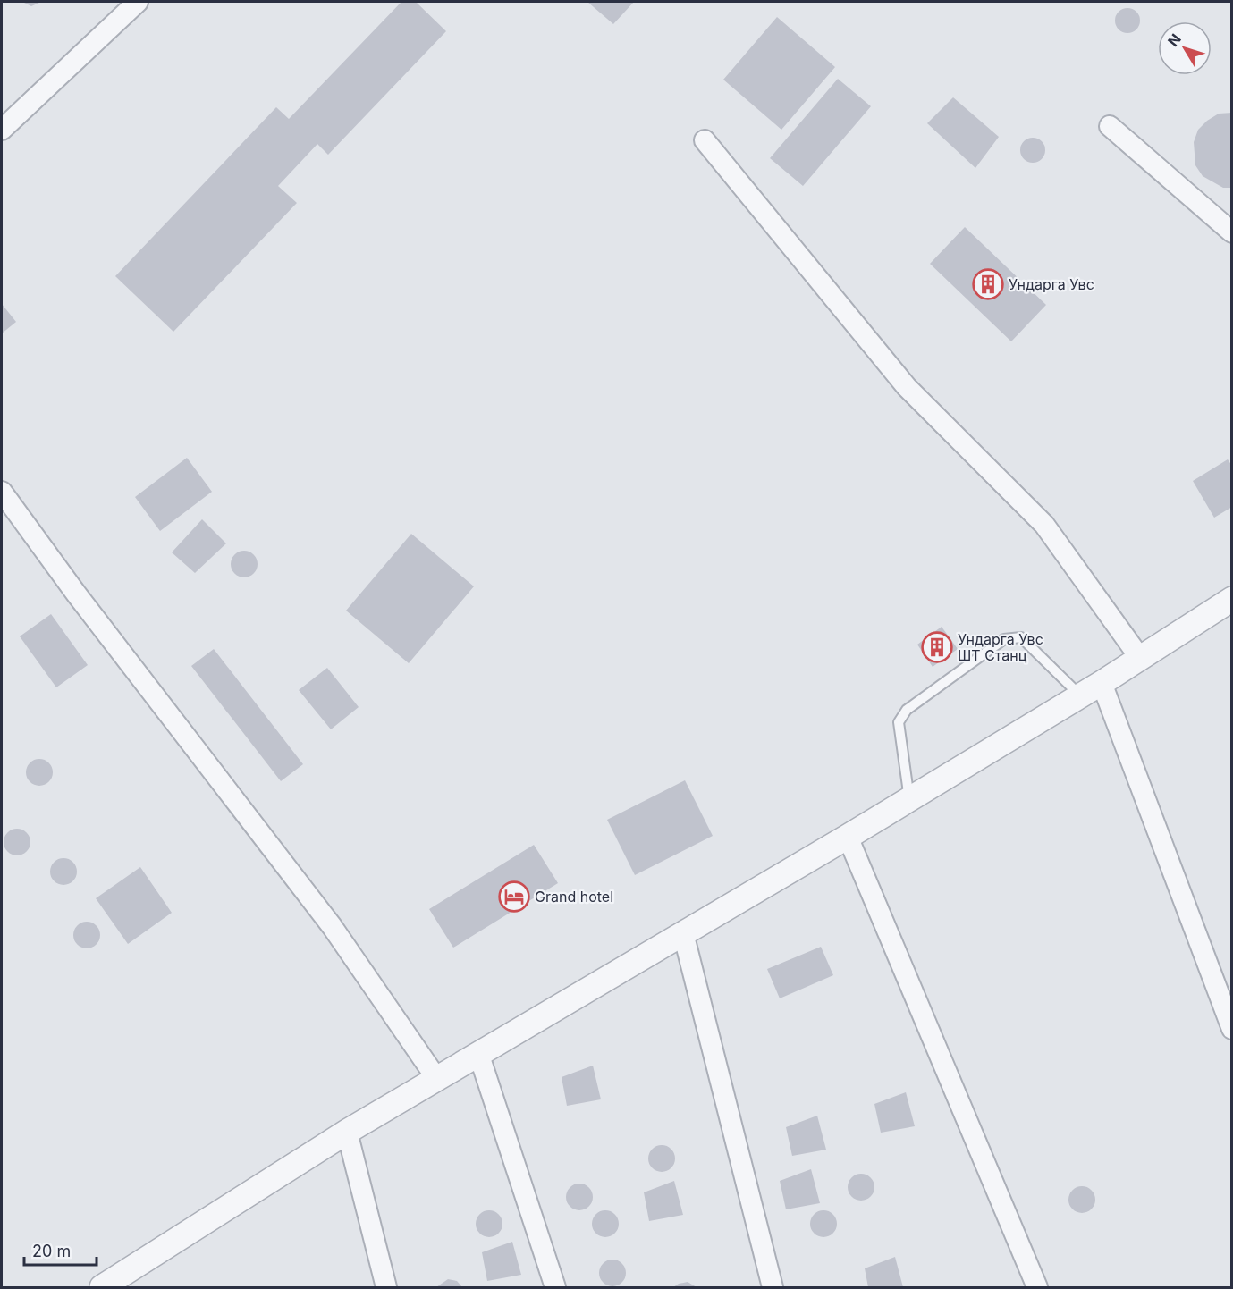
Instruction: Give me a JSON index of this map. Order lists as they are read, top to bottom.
{
  "places": {
    "building": ["Ундарга Увс", "Ундарга Увс ШТ Станц"],
    "hotel": ["Grand hotel"]
  },
  "scale_bar": "20 m",
  "north": "top left"
}
